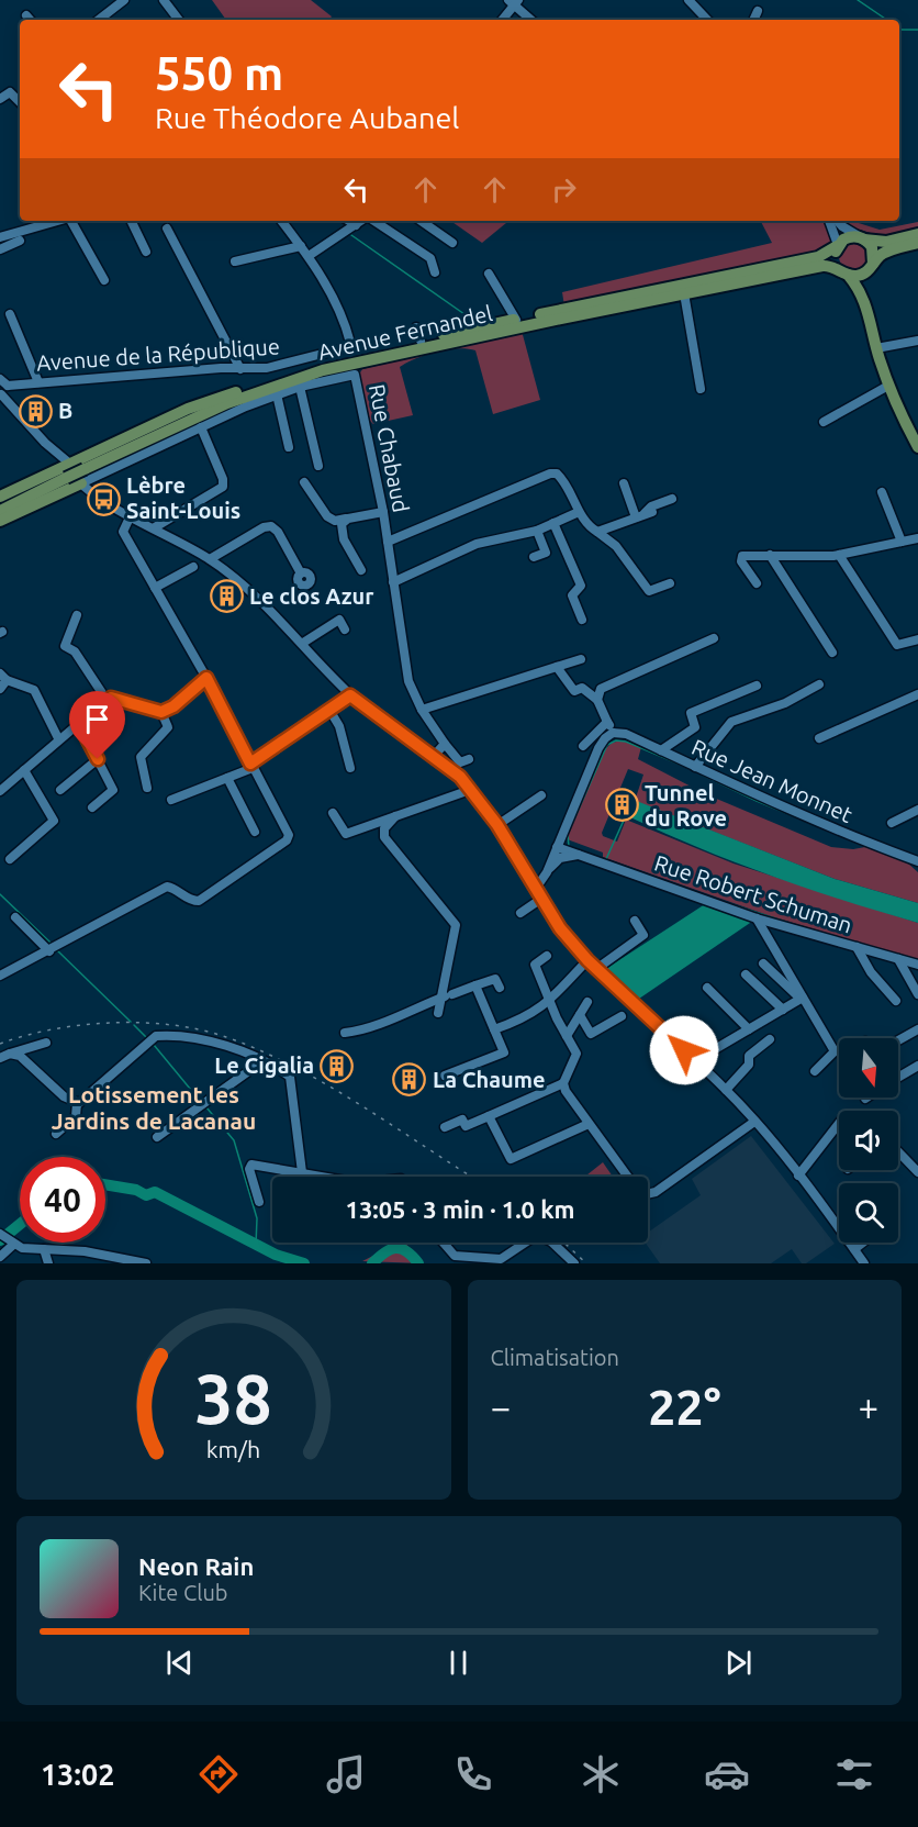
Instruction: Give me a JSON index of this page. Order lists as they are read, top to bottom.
{
  "streets": {
    "main road": ["Avenue Fernandel"],
    "street": [
      "Avenue de la République",
      "Rue Chabaud",
      "Rue Jean Monnet",
      "Rue Robert Schuman"
    ]
  },
  "crossings": [
    ["Avenue Fernandel", "Rue Chabaud"]
  ],
  "districts": ["Lotissement les Jardins de Lacanau"],
  "places": {
    "building": [
      "B",
      "Le clos Azur",
      "Tunnel du Rove",
      "Le Cigalia",
      "La Chaume"
    ],
    "bus stop": ["Lèbre Saint-Louis"]
  },
  "north": "bottom",
  "page": {
    "turn": ["550 m", "Rue Théodore Aubanel"],
    "limit": "40",
    "trip": "13:05 · 3 min · 1.0 km",
    "tile": "Climatisation",
    "heat": ["−", "22°", "+"],
    "song": ["Neon Rain", "Kite Club"],
    "tabs": "13:02",
    "gauge": ["38", "km/h"]
  }
}
